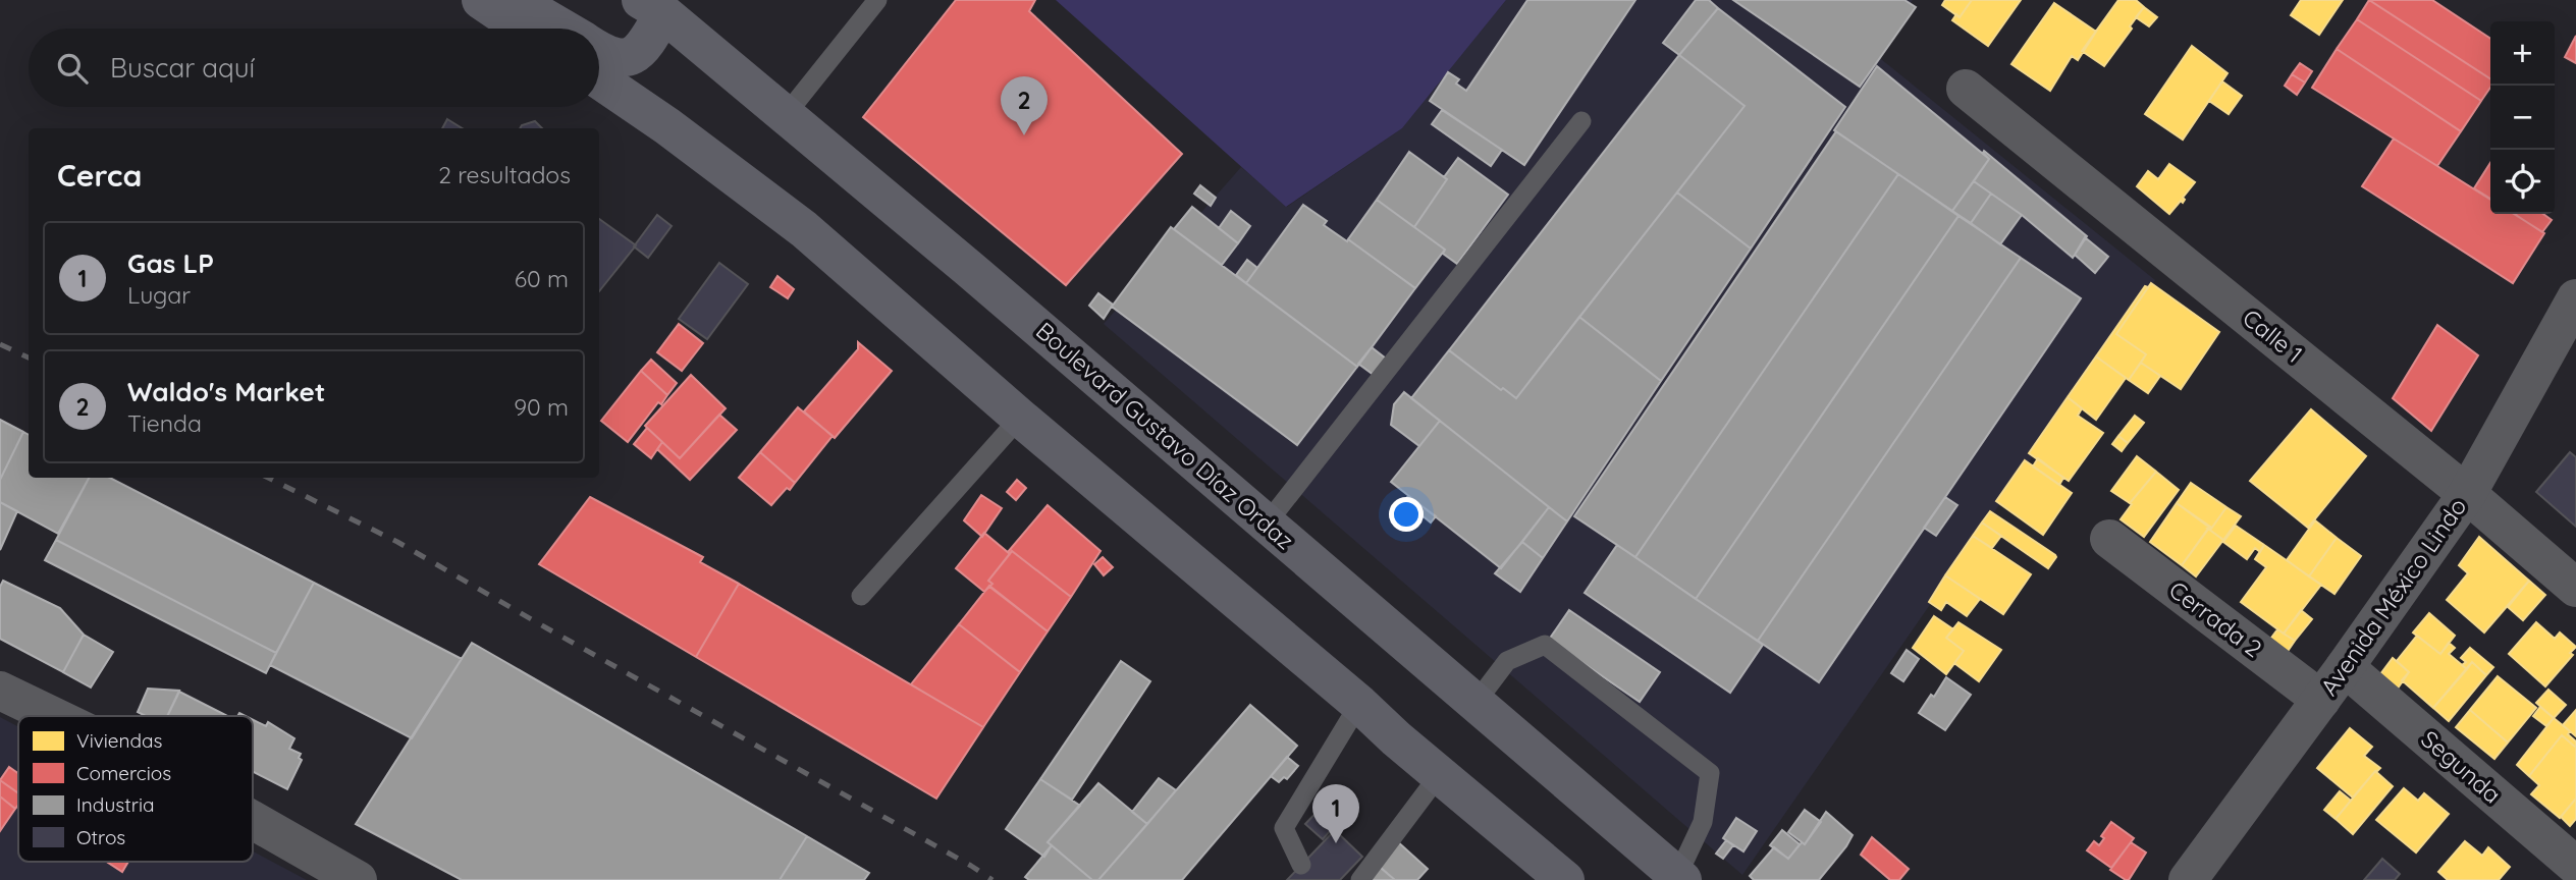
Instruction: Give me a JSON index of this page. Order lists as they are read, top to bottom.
{
  "streets": {
    "main road": ["Boulevard Gustavo Díaz Ordaz"],
    "street": [
      "Calle 1",
      "Avenida México Lindo",
      "Cerrada 2",
      "Segunda"
    ]
  },
  "crossings": [
    ["Calle 1", "Avenida México Lindo"],
    ["Avenida México Lindo", "Cerrada 2"],
    ["Avenida México Lindo", "Segunda"]
  ],
  "legend": [
    "Viviendas",
    "Comercios",
    "Industria",
    "Otros"
  ],
  "page": {
    "map_buttons": ["+", "−"],
    "search": "Buscar aquí",
    "pins": ["2", "1"],
    "heading": ["Cerca", "2 resultados"],
    "list": [
      {
        "mark": "1",
        "name": "Gas LP",
        "note": "Lugar",
        "value": "60 m"
      },
      {
        "mark": "2",
        "name": "Waldo's Market",
        "note": "Tienda",
        "value": "90 m"
      }
    ]
  }
}
